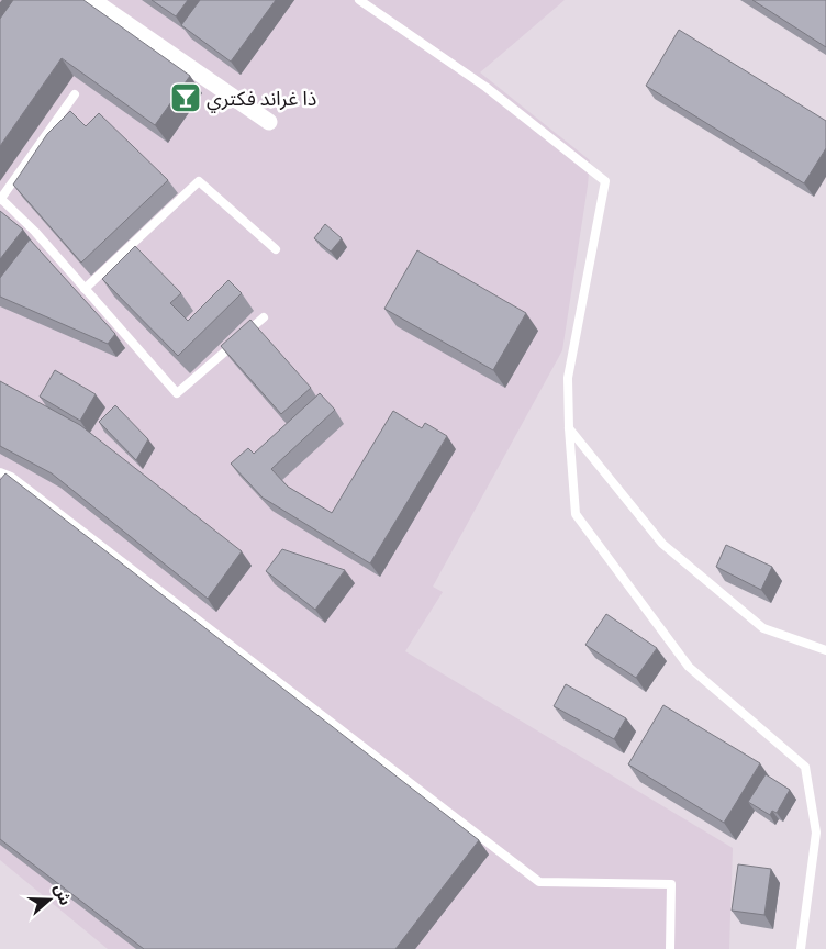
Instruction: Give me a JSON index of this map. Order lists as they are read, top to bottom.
{
  "places": {
    "bar": ["ذا غراند فكتري"]
  },
  "north": "right"
}
